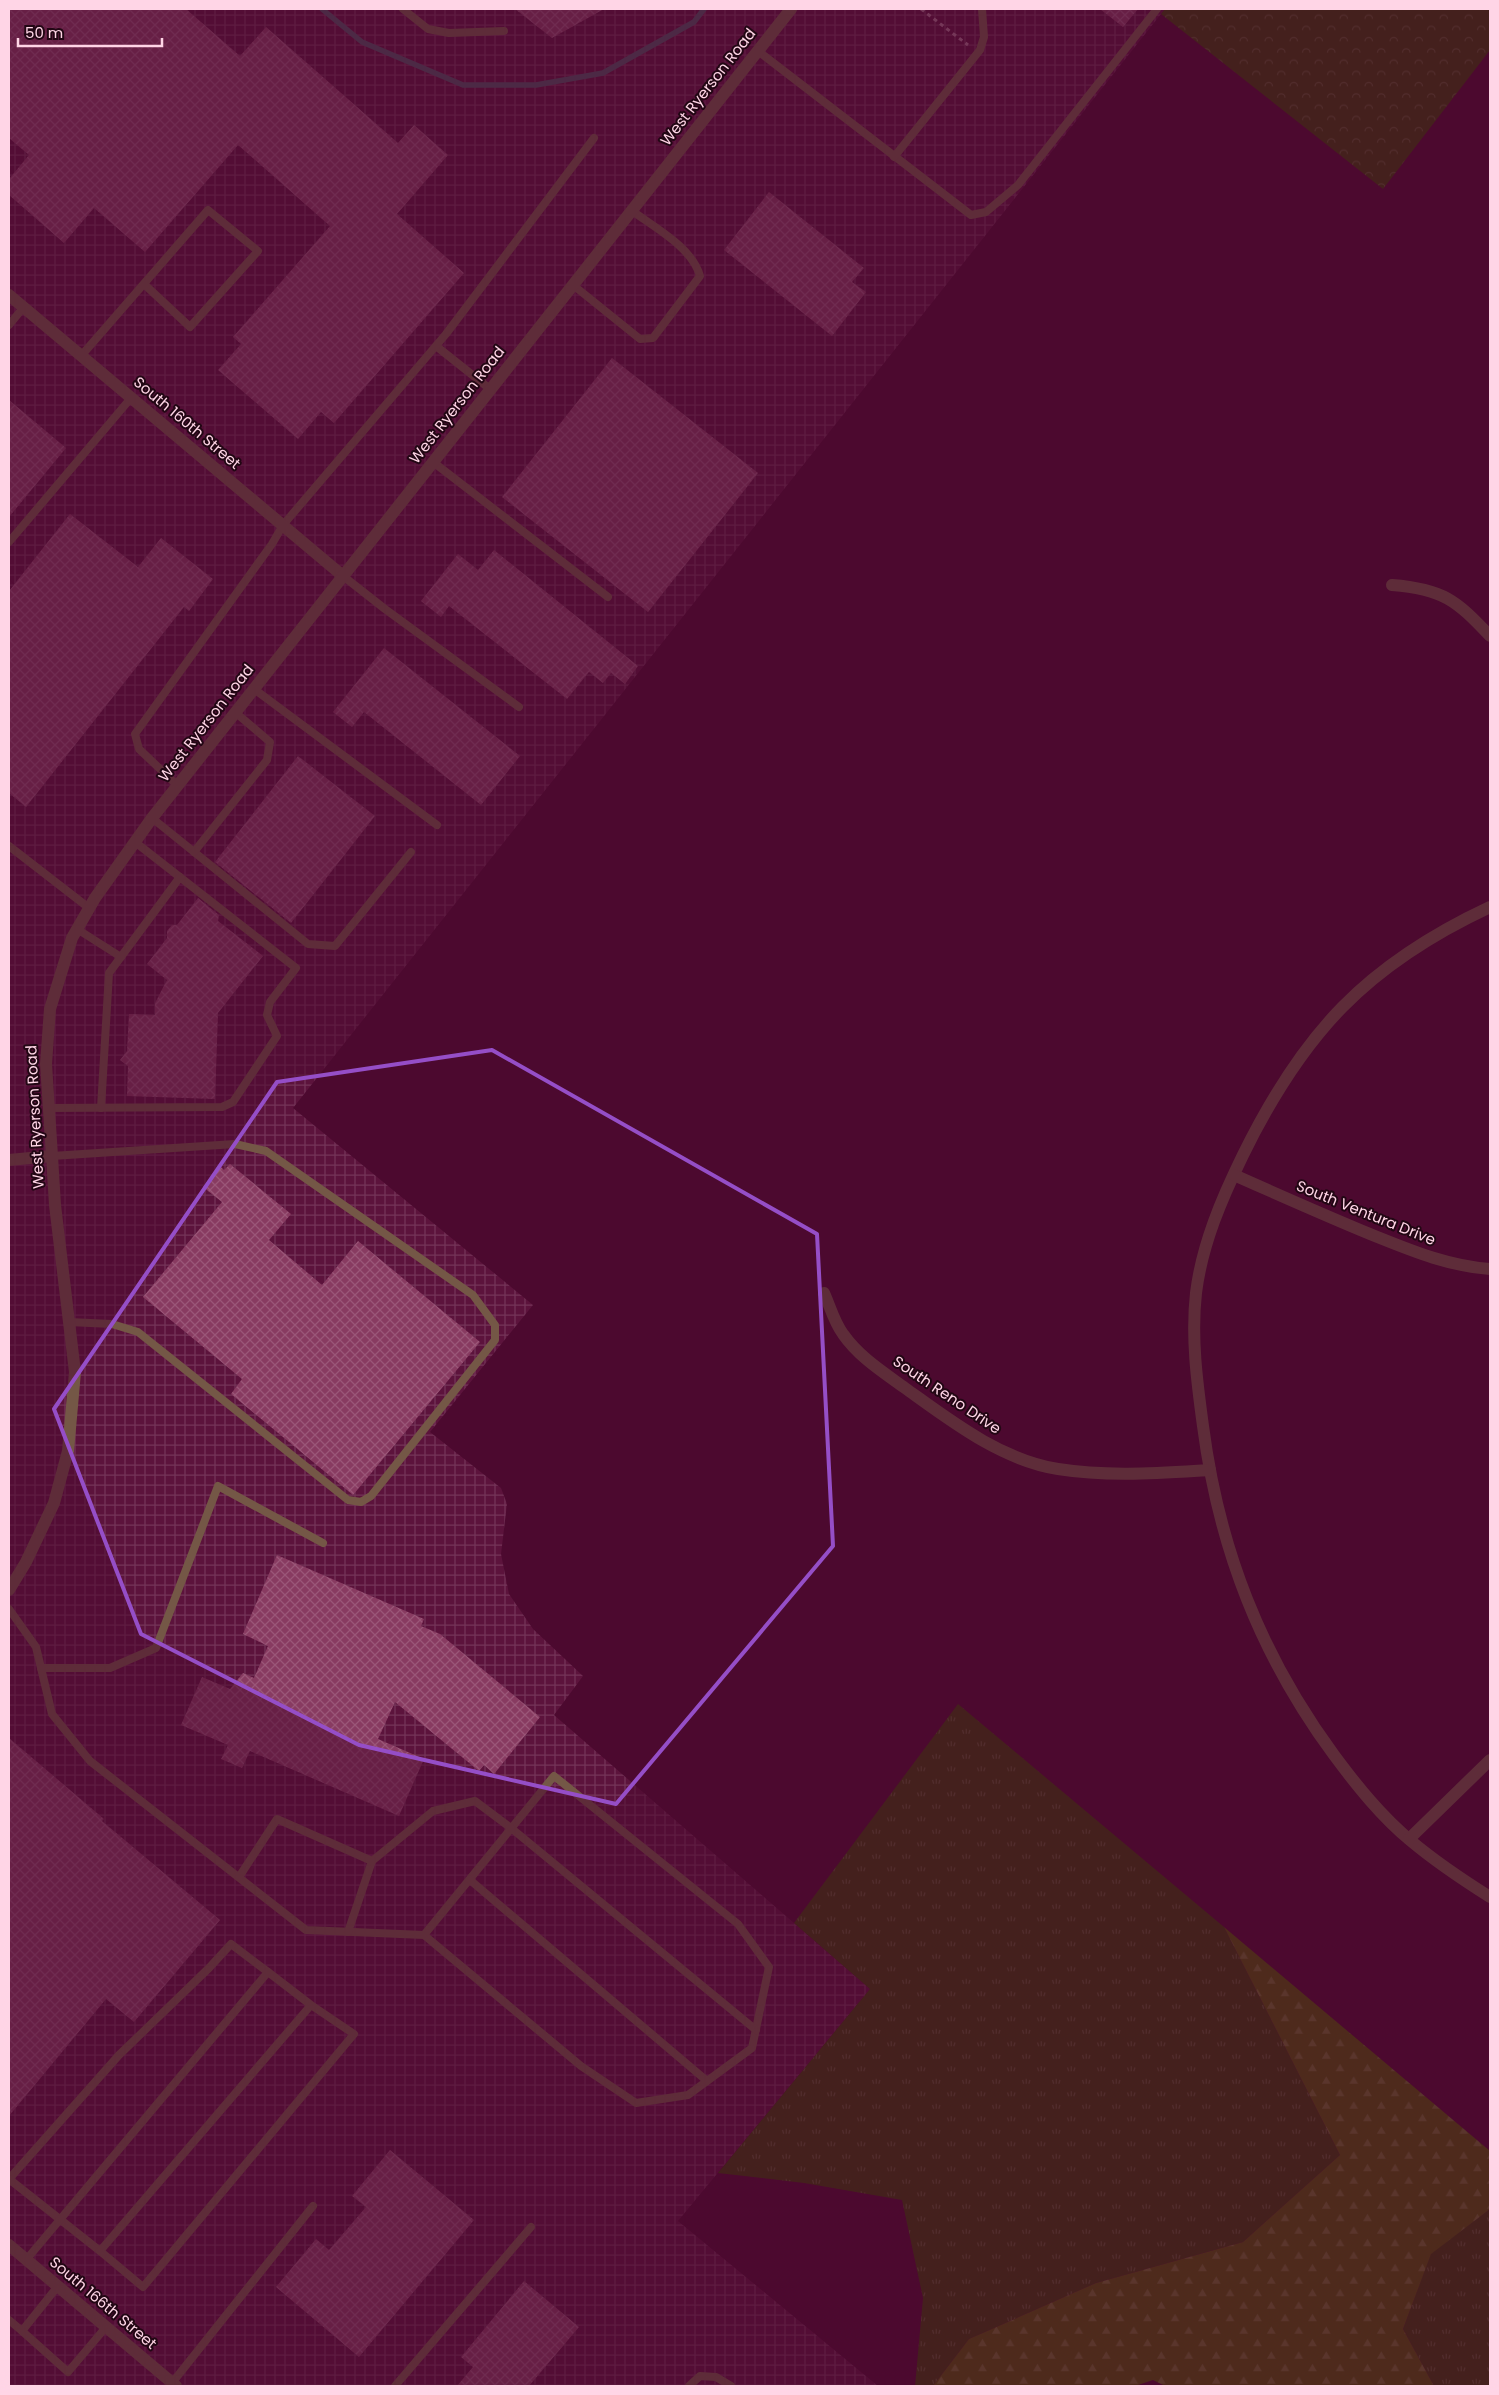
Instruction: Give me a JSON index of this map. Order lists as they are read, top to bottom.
{
  "streets": {
    "street": [
      "West Ryerson Road",
      "South 160th Street",
      "South Ventura Drive",
      "South Reno Drive",
      "South 166th Street"
    ]
  },
  "crossings": [
    ["West Ryerson Road", "South 160th Street"]
  ],
  "scale_bar": "50 m"
}
